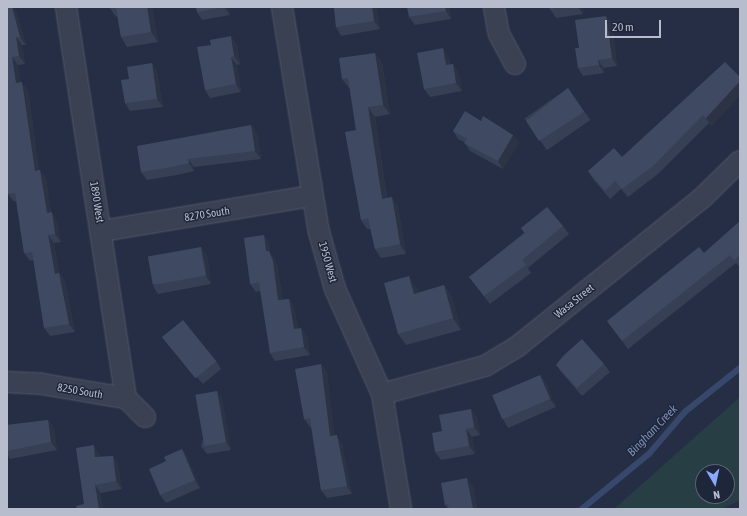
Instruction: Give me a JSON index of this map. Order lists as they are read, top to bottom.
{
  "streets": {
    "street": [
      "1890 West",
      "8270 South",
      "1950 West",
      "Wasa Street",
      "8250 South"
    ]
  },
  "crossings": [
    ["1890 West", "8270 South"],
    ["1890 West", "8250 South"],
    ["8270 South", "1950 West"],
    ["1950 West", "Wasa Street"]
  ],
  "water": ["Bingham Creek"],
  "scale_bar": "20 m",
  "north": "bottom"
}
